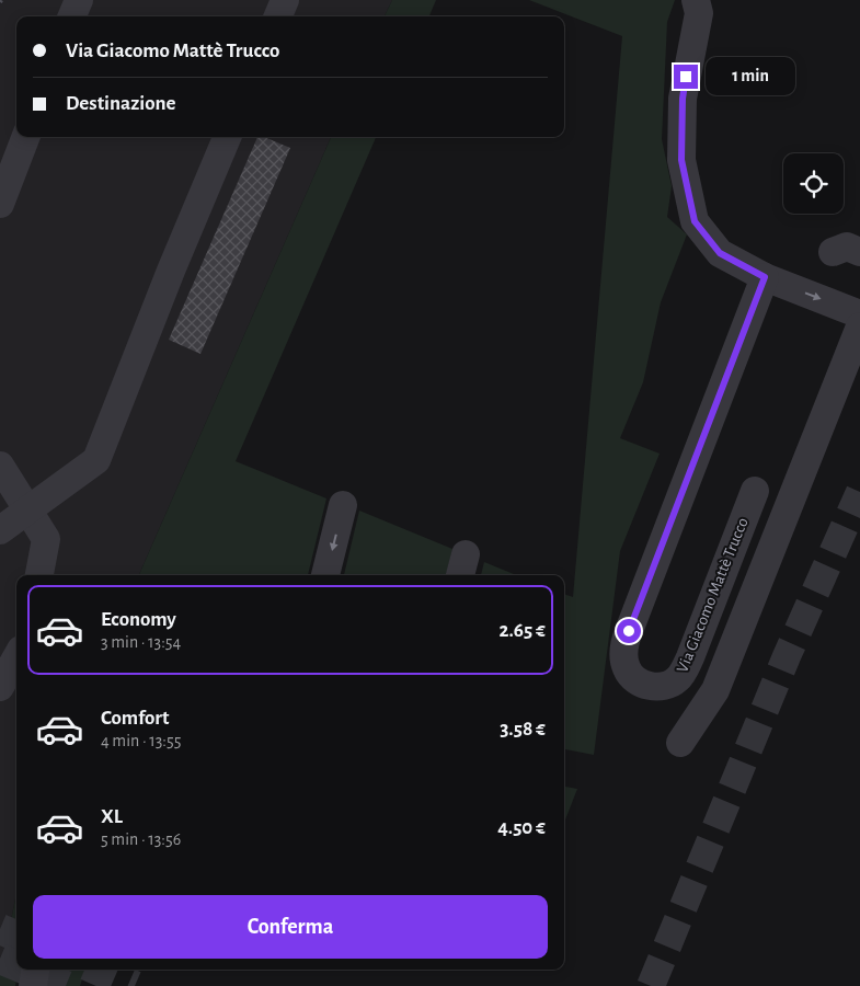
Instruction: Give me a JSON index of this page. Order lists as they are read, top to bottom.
{
  "streets": {
    "lane": ["Via Giacomo Mattè Trucco"]
  },
  "page": {
    "banner": ["Via Giacomo Mattè Trucco", "Destinazione"],
    "bubble": "1 min",
    "list": [
      {
        "name": "Economy",
        "note": "3 min · 13:54",
        "value": "2.65 €"
      },
      {
        "name": "Comfort",
        "note": "4 min · 13:55",
        "value": "3.58 €"
      },
      {
        "name": "XL",
        "note": "5 min · 13:56",
        "value": "4.50 €"
      }
    ],
    "buttons": "Conferma"
  }
}
